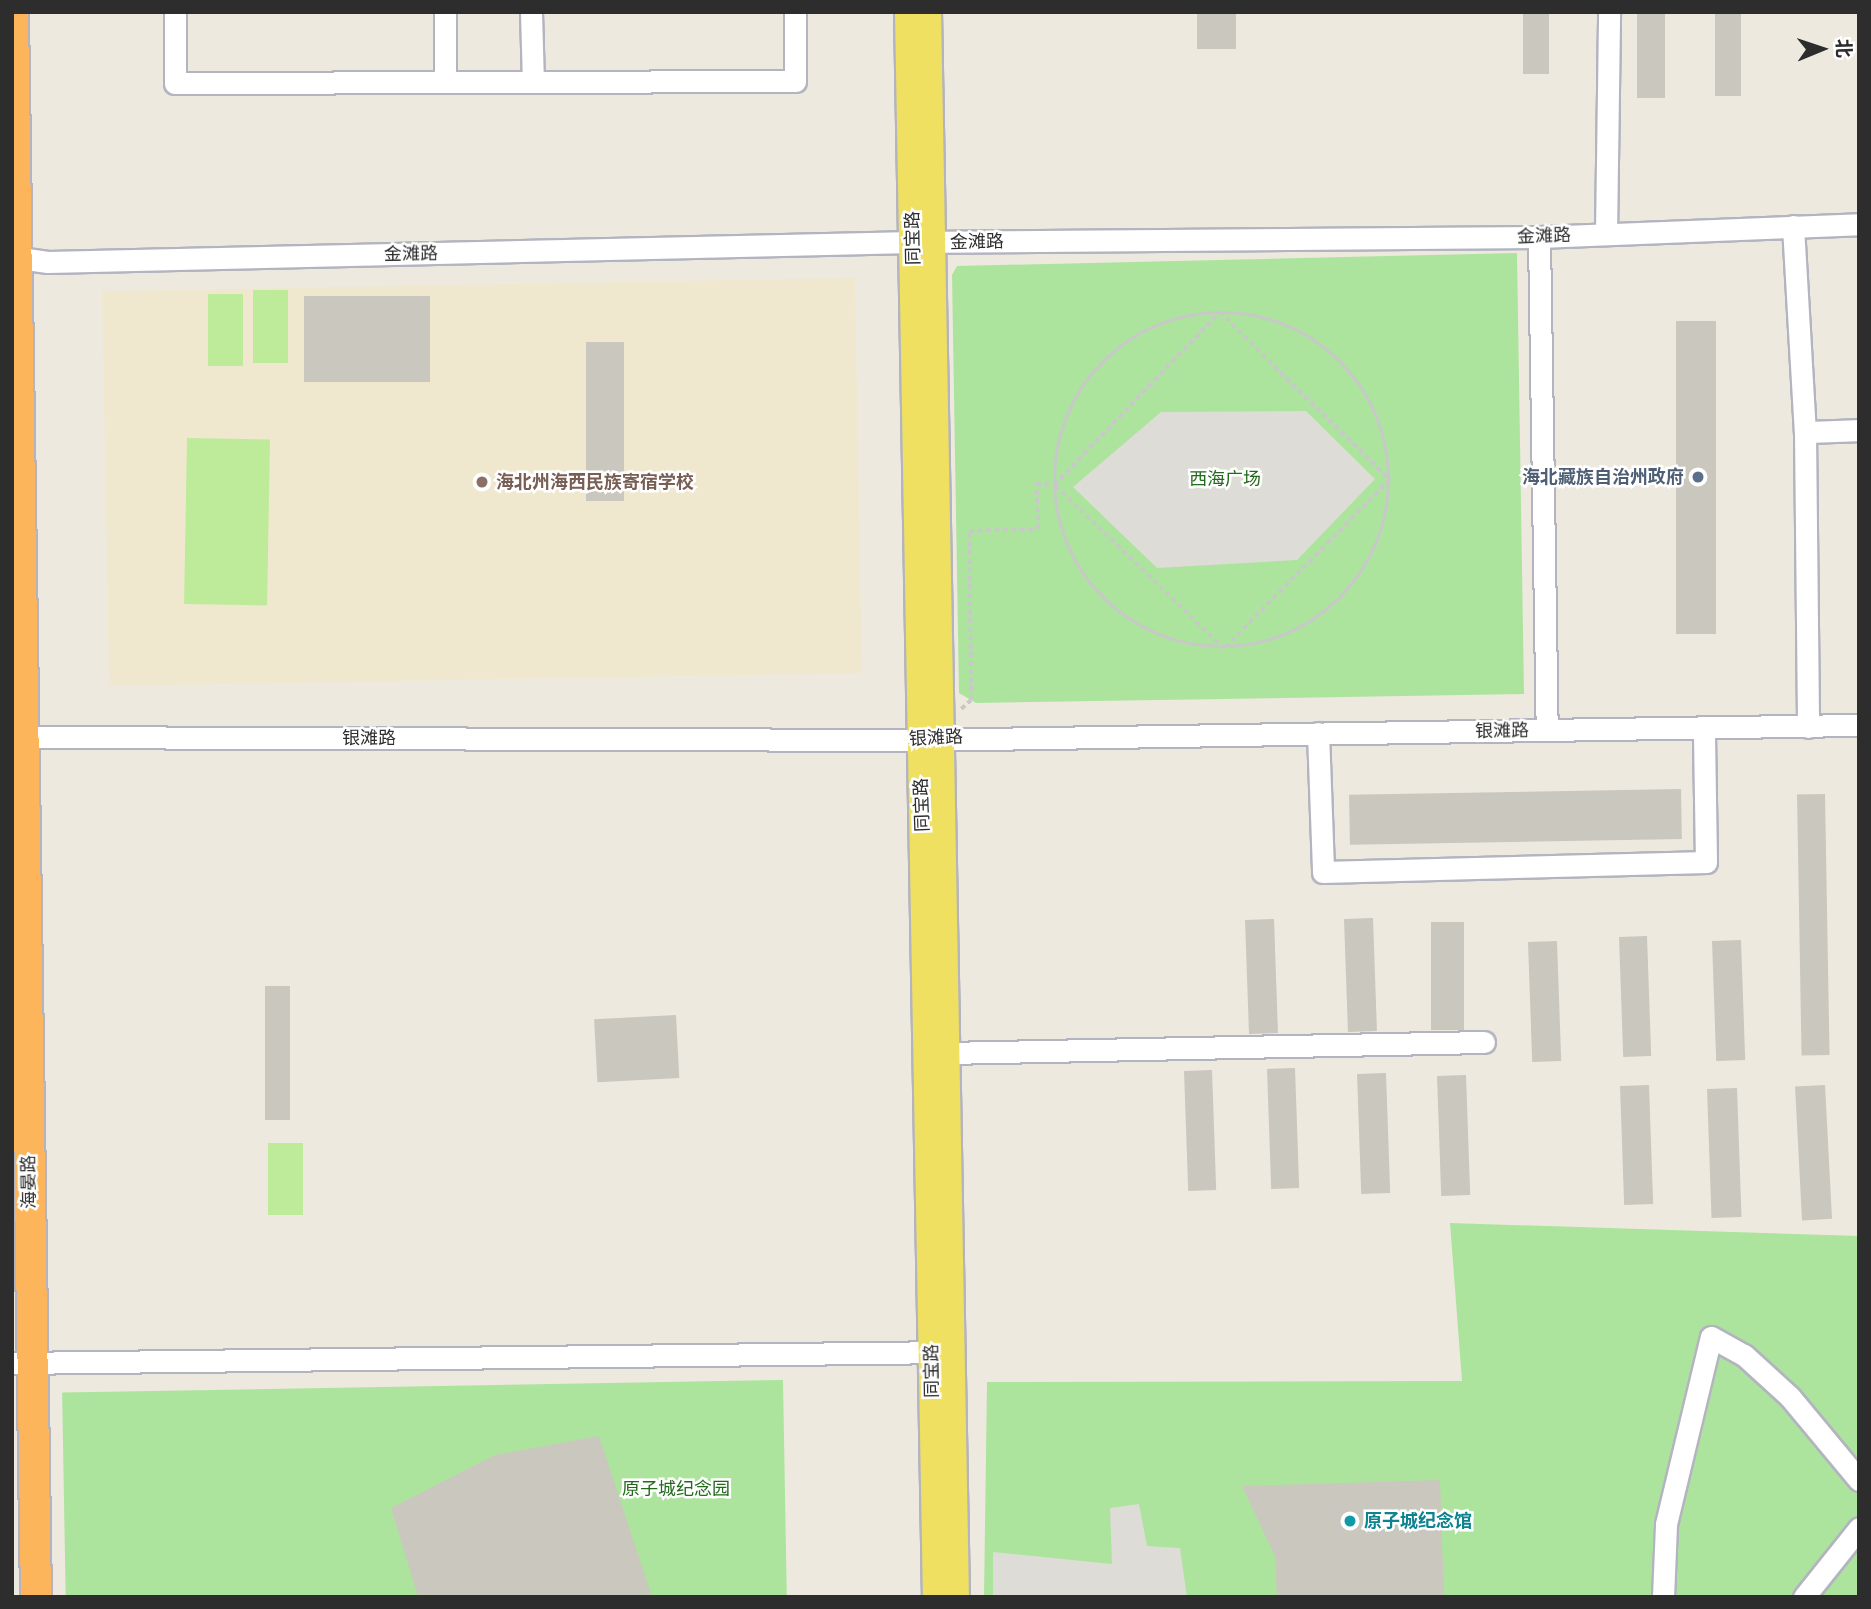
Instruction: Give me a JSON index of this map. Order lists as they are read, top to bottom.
{
  "streets": {
    "highway": ["海晏路"],
    "main road": ["同宝路"],
    "street": ["金滩路", "银滩路"]
  },
  "crossings": [
    ["金滩路", "同宝路"],
    ["金滩路", "海晏路"],
    ["同宝路", "银滩路"],
    ["银滩路", "海晏路"]
  ],
  "parks": ["西海广场", "原子城纪念园"],
  "places": ["海北藏族自治州政府", "海北州海西民族寄宿学校", "原子城纪念馆"],
  "north": "right"
}
